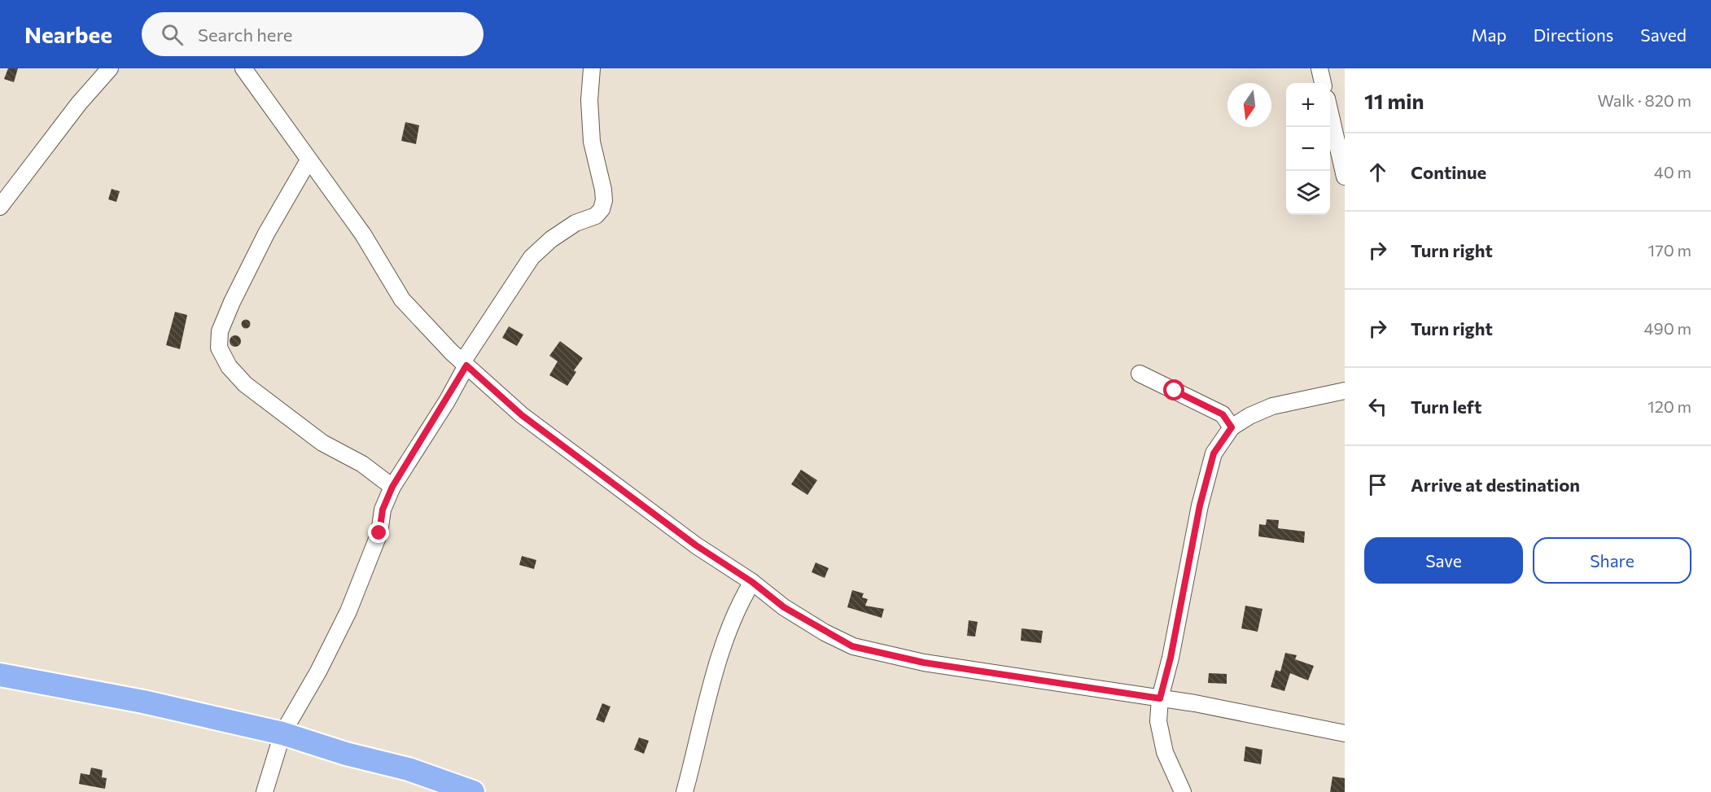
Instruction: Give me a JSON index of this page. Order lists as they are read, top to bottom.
{
  "north": "bottom",
  "page": {
    "header": "Nearbee",
    "search": "Search here",
    "nav": ["Map", "Directions", "Saved"],
    "heading": ["11 min", "Walk · 820 m"],
    "map_buttons": ["+", "−"],
    "list": [
      ["Continue", "40 m"],
      ["Turn right", "170 m"],
      ["Turn right", "490 m"],
      ["Turn left", "120 m"],
      "Arrive at destination"
    ],
    "buttons": ["Save", "Share"]
  }
}
